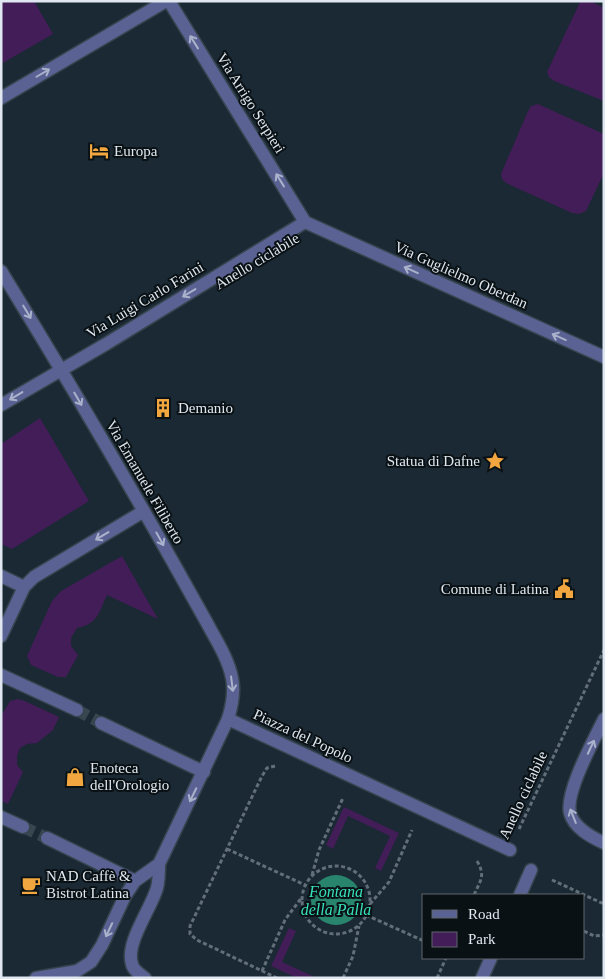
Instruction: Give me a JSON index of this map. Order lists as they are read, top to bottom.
{
  "streets": {
    "street": [
      "Via Arrigo Serpieri",
      "Via Guglielmo Oberdan",
      "Via Luigi Carlo Farini",
      "Via Emanuele Filiberto",
      "Piazza del Popolo"
    ],
    "path": ["Anello ciclabile"]
  },
  "crossings": [
    ["Via Arrigo Serpieri", "Via Guglielmo Oberdan"],
    ["Via Arrigo Serpieri", "Via Luigi Carlo Farini"],
    ["Anello ciclabile", "Piazza del Popolo"],
    ["Via Guglielmo Oberdan", "Via Luigi Carlo Farini"],
    ["Via Luigi Carlo Farini", "Via Emanuele Filiberto"],
    ["Via Emanuele Filiberto", "Piazza del Popolo"]
  ],
  "one_way": [
    "Via Arrigo Serpieri",
    "Via Guglielmo Oberdan",
    "Via Luigi Carlo Farini",
    "Via Emanuele Filiberto"
  ],
  "water": ["Fontana della Palla"],
  "places": {
    "hotel": ["Europa"],
    "building": ["Demanio"],
    "place": ["Statua di Dafne"],
    "public building": ["Comune di Latina"],
    "shop": ["Enoteca dell'Orologio"],
    "cafe": ["NAD Caffè & Bistrot Latina"]
  },
  "legend": ["Road", "Park"]
}
